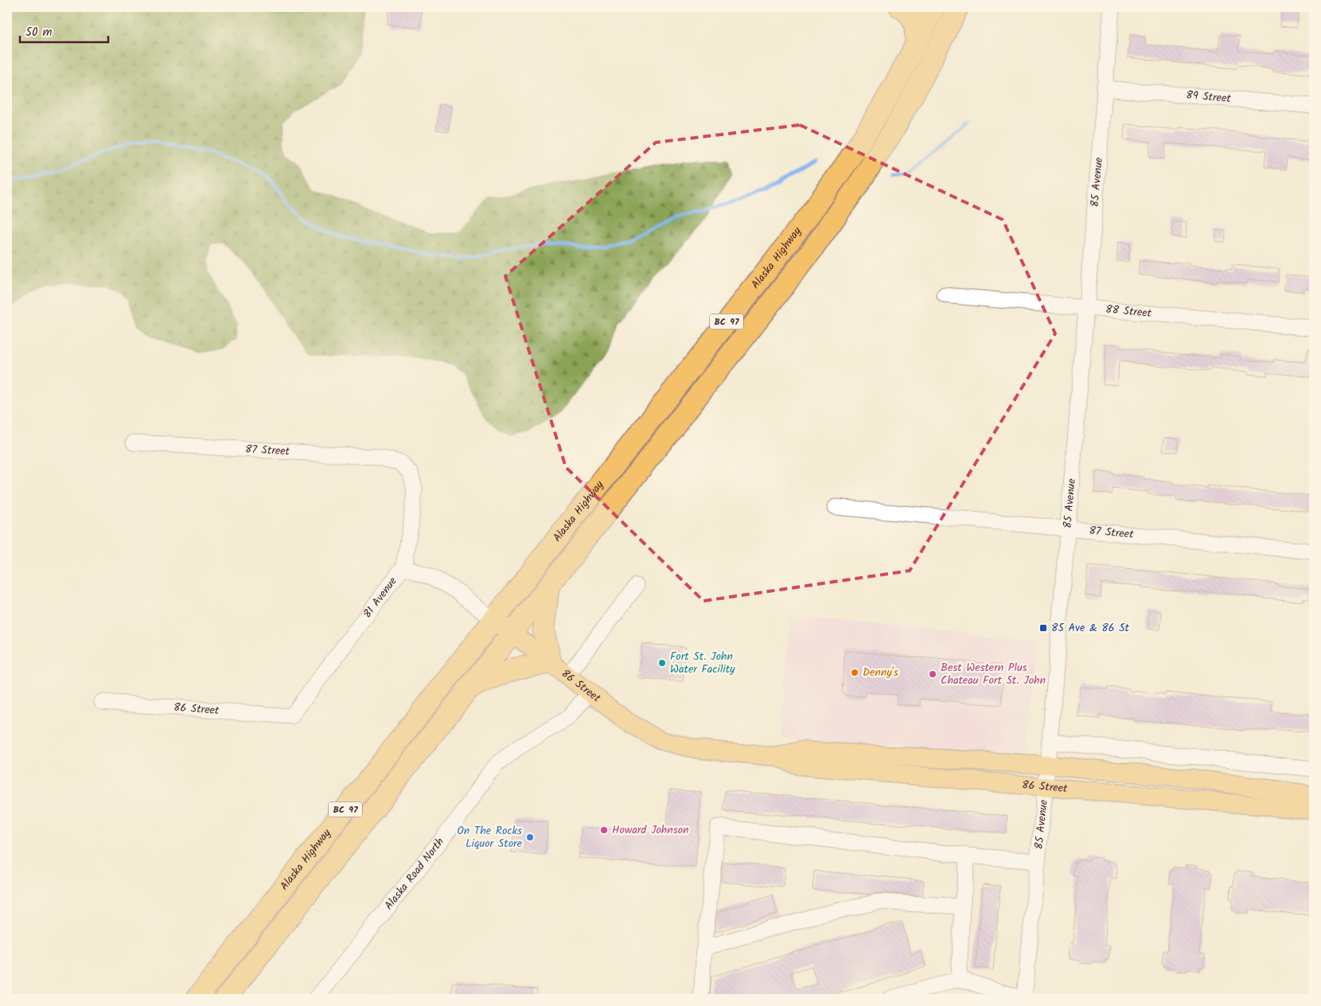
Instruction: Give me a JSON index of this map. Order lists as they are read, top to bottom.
{
  "streets": {
    "highway": ["Alaska Highway", "BC 97"],
    "main road": ["86 Street"],
    "street": [
      "89 Street",
      "85 Avenue",
      "88 Street",
      "87 Street",
      "81 Avenue",
      "Alaska Road North"
    ]
  },
  "crossings": [
    ["89 Street", "85 Avenue"],
    ["85 Avenue", "88 Street"],
    ["85 Avenue", "87 Street"],
    ["85 Avenue", "86 Street"],
    ["Alaska Highway", "86 Street"],
    ["87 Street", "81 Avenue"],
    ["81 Avenue", "86 Street"],
    ["86 Street", "Alaska Road North"]
  ],
  "places": {
    "transit": ["85 Ave & 86 St"],
    "other": [
      "Fort St. John Water Facility",
      "Denny's",
      "Best Western Plus Chateau Fort St. John",
      "Howard Johnson",
      "On The Rocks Liquor Store"
    ]
  },
  "scale_bar": "50 m"
}
